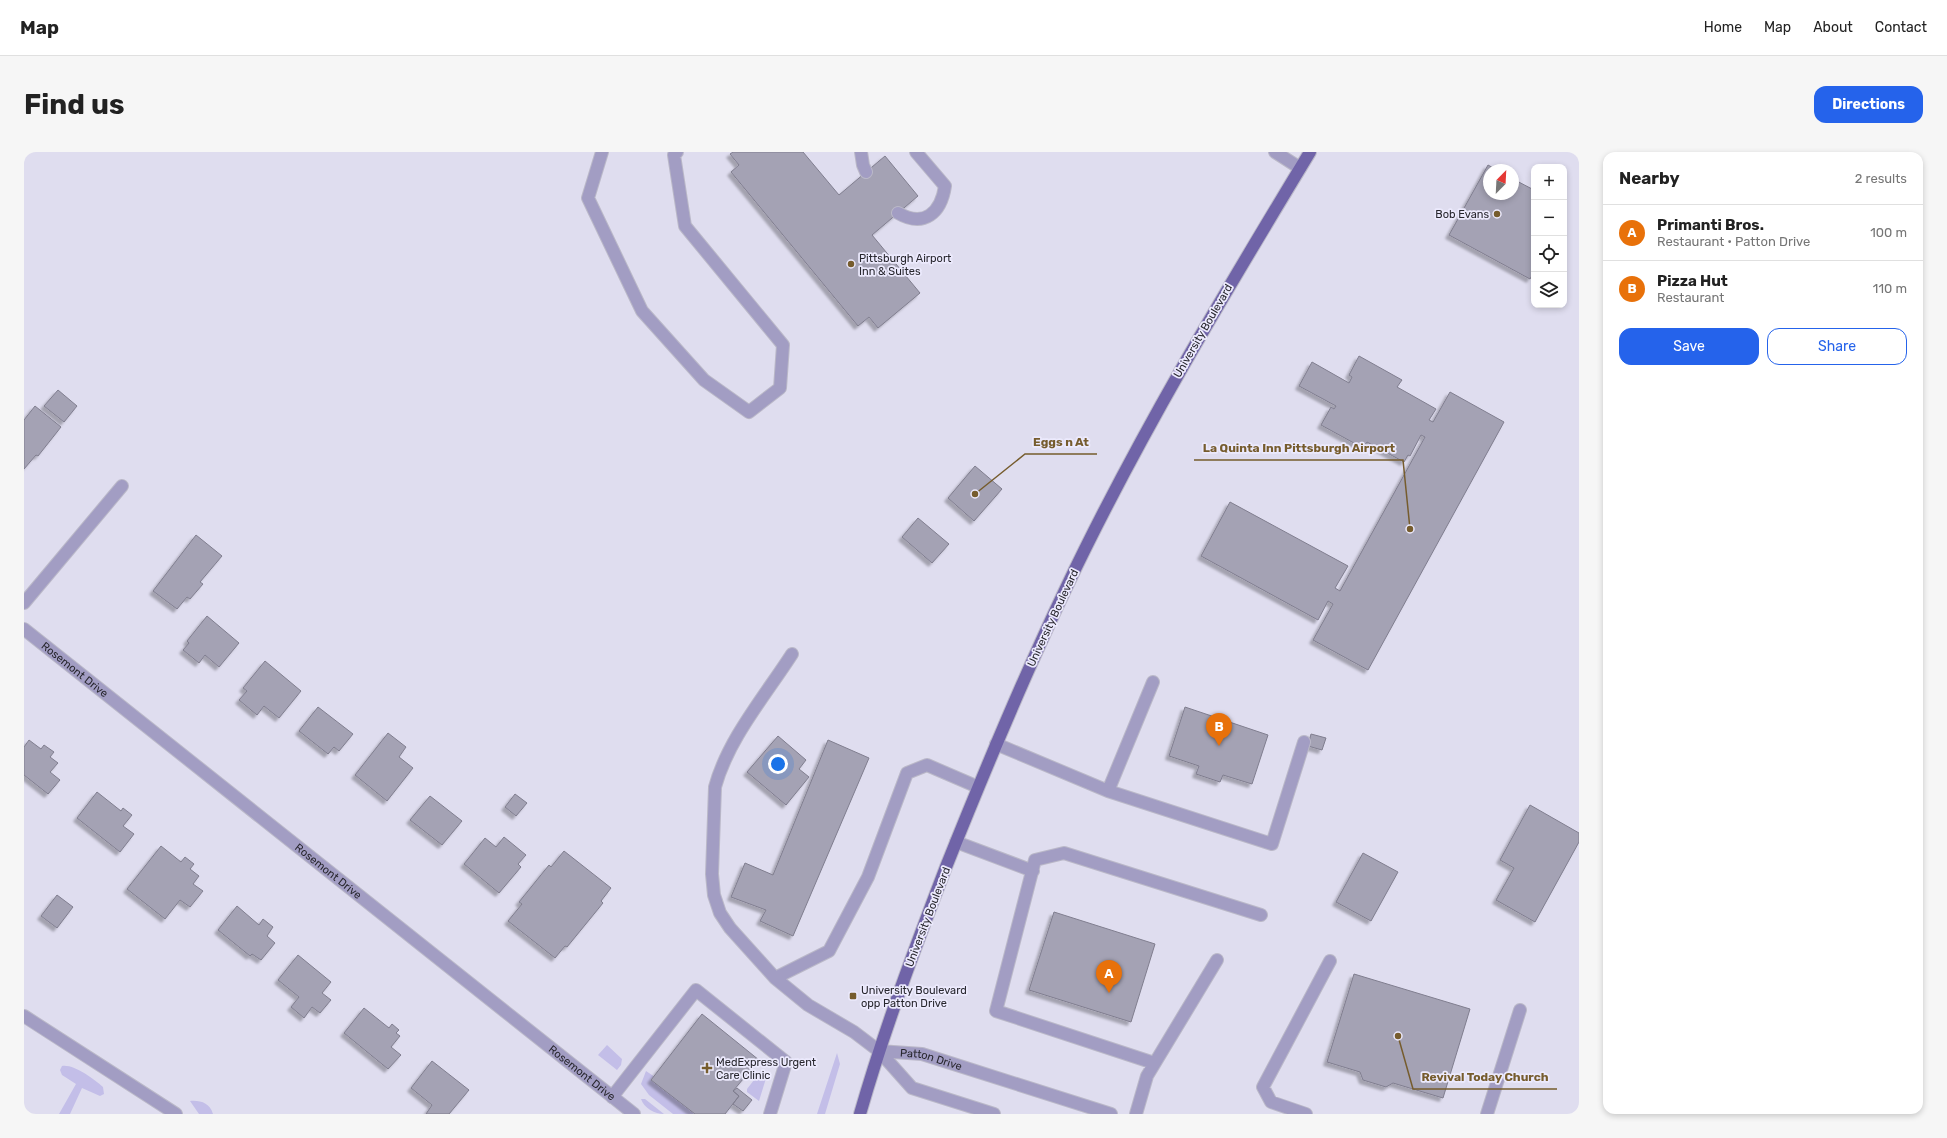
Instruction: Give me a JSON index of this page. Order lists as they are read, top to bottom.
{
  "streets": {
    "main road": ["University Boulevard"],
    "street": ["Rosemont Drive", "Patton Drive"]
  },
  "crossings": [
    ["University Boulevard", "Patton Drive"]
  ],
  "places": {
    "other": [
      "Bob Evans",
      "Pittsburgh Airport Inn & Suites",
      "Eggs n At",
      "La Quinta Inn Pittsburgh Airport",
      "Revival Today Church"
    ],
    "transit": ["University Boulevard opp Patton Drive"],
    "health": ["MedExpress Urgent Care Clinic"]
  },
  "north": "top right",
  "page": {
    "header": "Map",
    "nav": [
      "Home",
      "Map",
      "About",
      "Contact"
    ],
    "buttons": [
      "Directions",
      ["Save", "Share"]
    ],
    "title": "Find us",
    "heading": ["Nearby", "2 results"],
    "map_buttons": ["+", "−"],
    "list": [
      {
        "mark": "A",
        "name": "Primanti Bros.",
        "note": "Restaurant · Patton Drive",
        "value": "100 m"
      },
      {
        "mark": "B",
        "name": "Pizza Hut",
        "note": "Restaurant",
        "value": "110 m"
      }
    ],
    "pins": ["B", "A"]
  }
}
